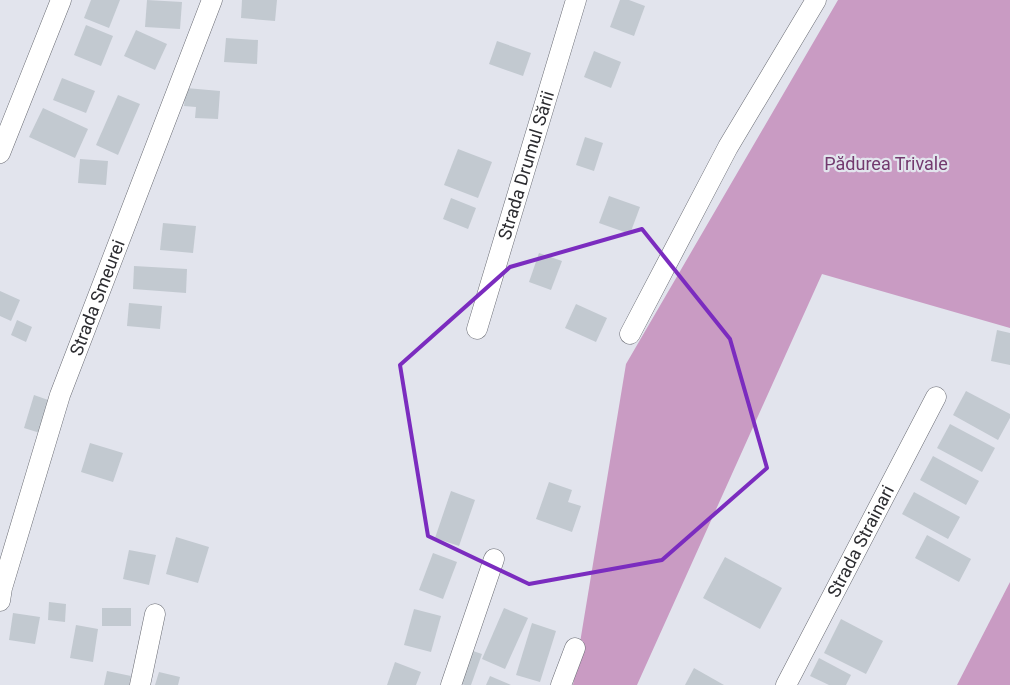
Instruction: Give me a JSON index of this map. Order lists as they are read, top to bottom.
{
  "streets": {
    "street": ["Strada Drumul Sării", "Strada Smeurei", "Strada Strainari"]
  },
  "parks": ["Pădurea Trivale"]
}
